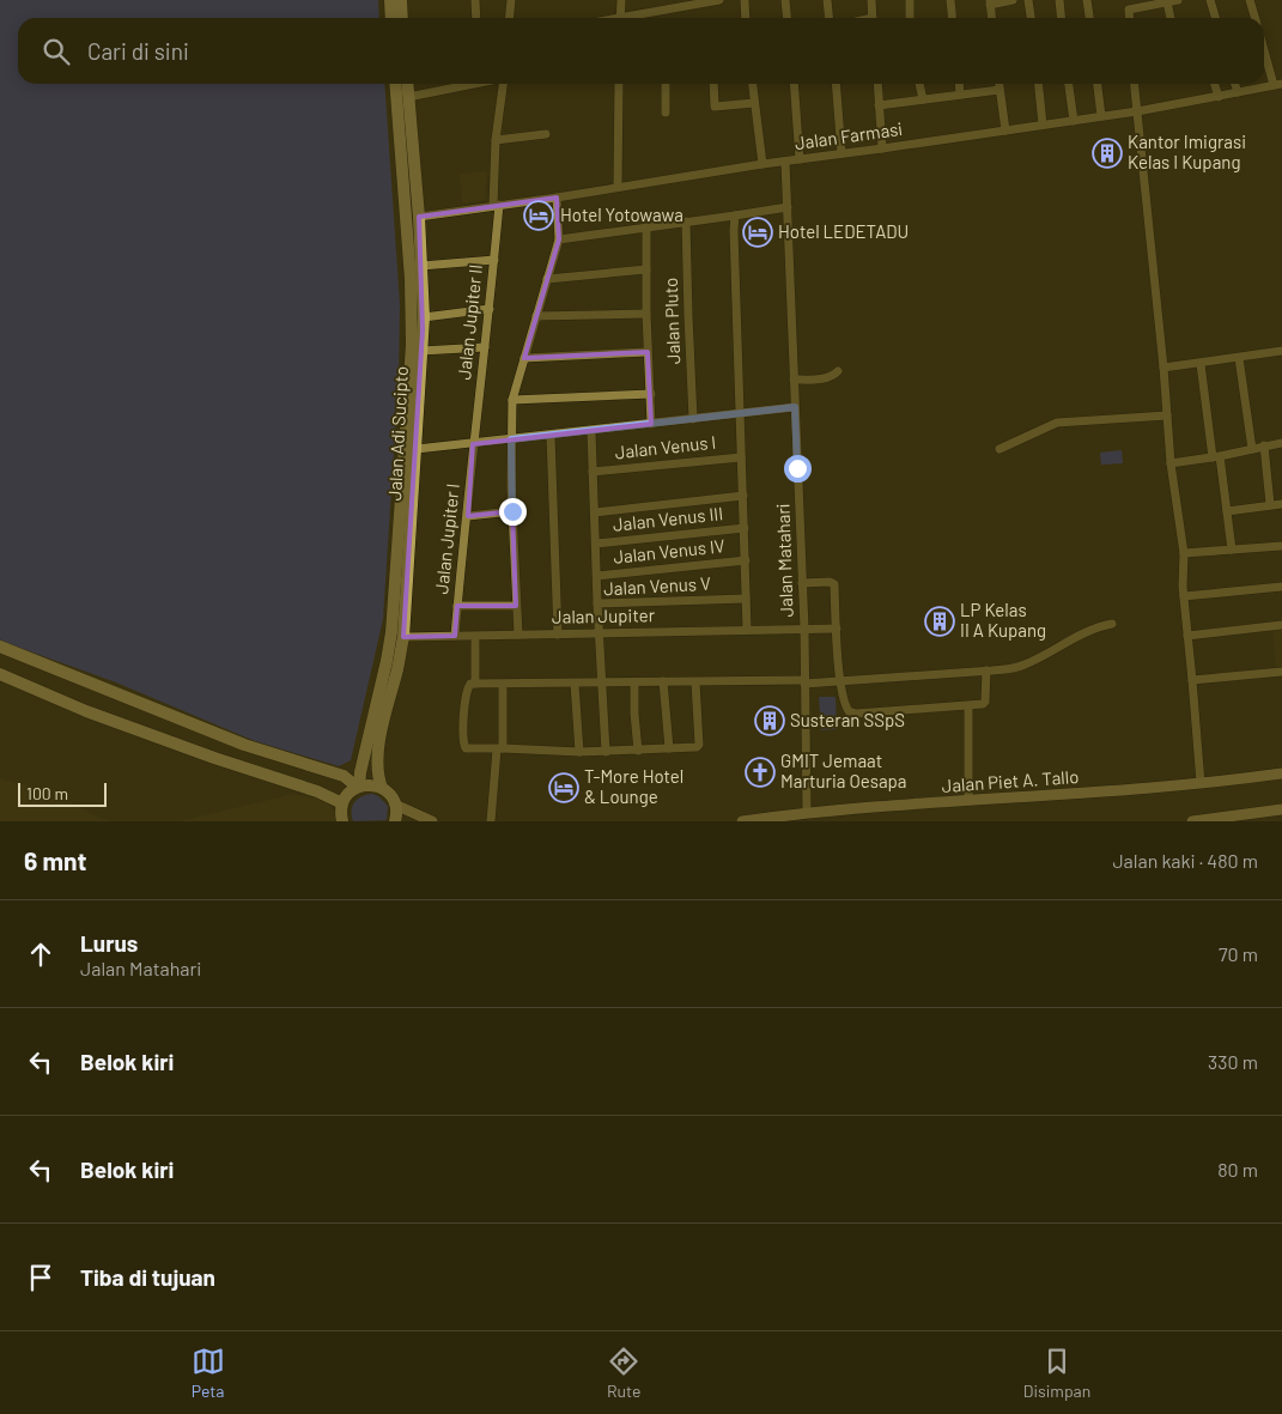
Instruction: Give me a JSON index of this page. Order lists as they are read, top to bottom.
{
  "streets": {
    "highway": ["Jalan Adi Sucipto"],
    "main road": ["Jalan Piet A. Tallo"],
    "street": [
      "Jalan Farmasi",
      "Jalan Pluto",
      "Jalan Jupiter II",
      "Jalan Venus I",
      "Jalan Venus III",
      "Jalan Jupiter I",
      "Jalan Venus IV",
      "Jalan Matahari",
      "Jalan Venus V",
      "Jalan Jupiter"
    ]
  },
  "crossings": [
    ["Jalan Farmasi", "Jalan Jupiter II"],
    ["Jalan Farmasi", "Jalan Adi Sucipto"],
    ["Jalan Farmasi", "Jalan Matahari"],
    ["Jalan Jupiter II", "Jalan Jupiter I"],
    ["Jalan Adi Sucipto", "Jalan Jupiter"],
    ["Jalan Jupiter I", "Jalan Jupiter"],
    ["Jalan Matahari", "Jalan Jupiter"],
    ["Jalan Matahari", "Jalan Piet A. Tallo"],
    ["Jalan Venus V", "Jalan Jupiter"]
  ],
  "places": {
    "building": ["Kantor Imigrasi Kelas I Kupang", "LP Kelas II A Kupang", "Susteran SSpS"],
    "hotel": ["Hotel Yotowawa", "Hotel LEDETADU", "T-More Hotel & Lounge"],
    "church": ["GMIT Jemaat Marturia Oesapa"]
  },
  "scale_bar": "100 m",
  "page": {
    "search": "Cari di sini",
    "scale": "100 m",
    "heading": ["6 mnt", "Jalan kaki · 480 m"],
    "list": [
      ["Lurus", "Jalan Matahari", "70 m"],
      ["Belok kiri", "330 m"],
      ["Belok kiri", "80 m"],
      "Tiba di tujuan"
    ],
    "nav": ["Peta", "Rute", "Disimpan"]
  }
}
